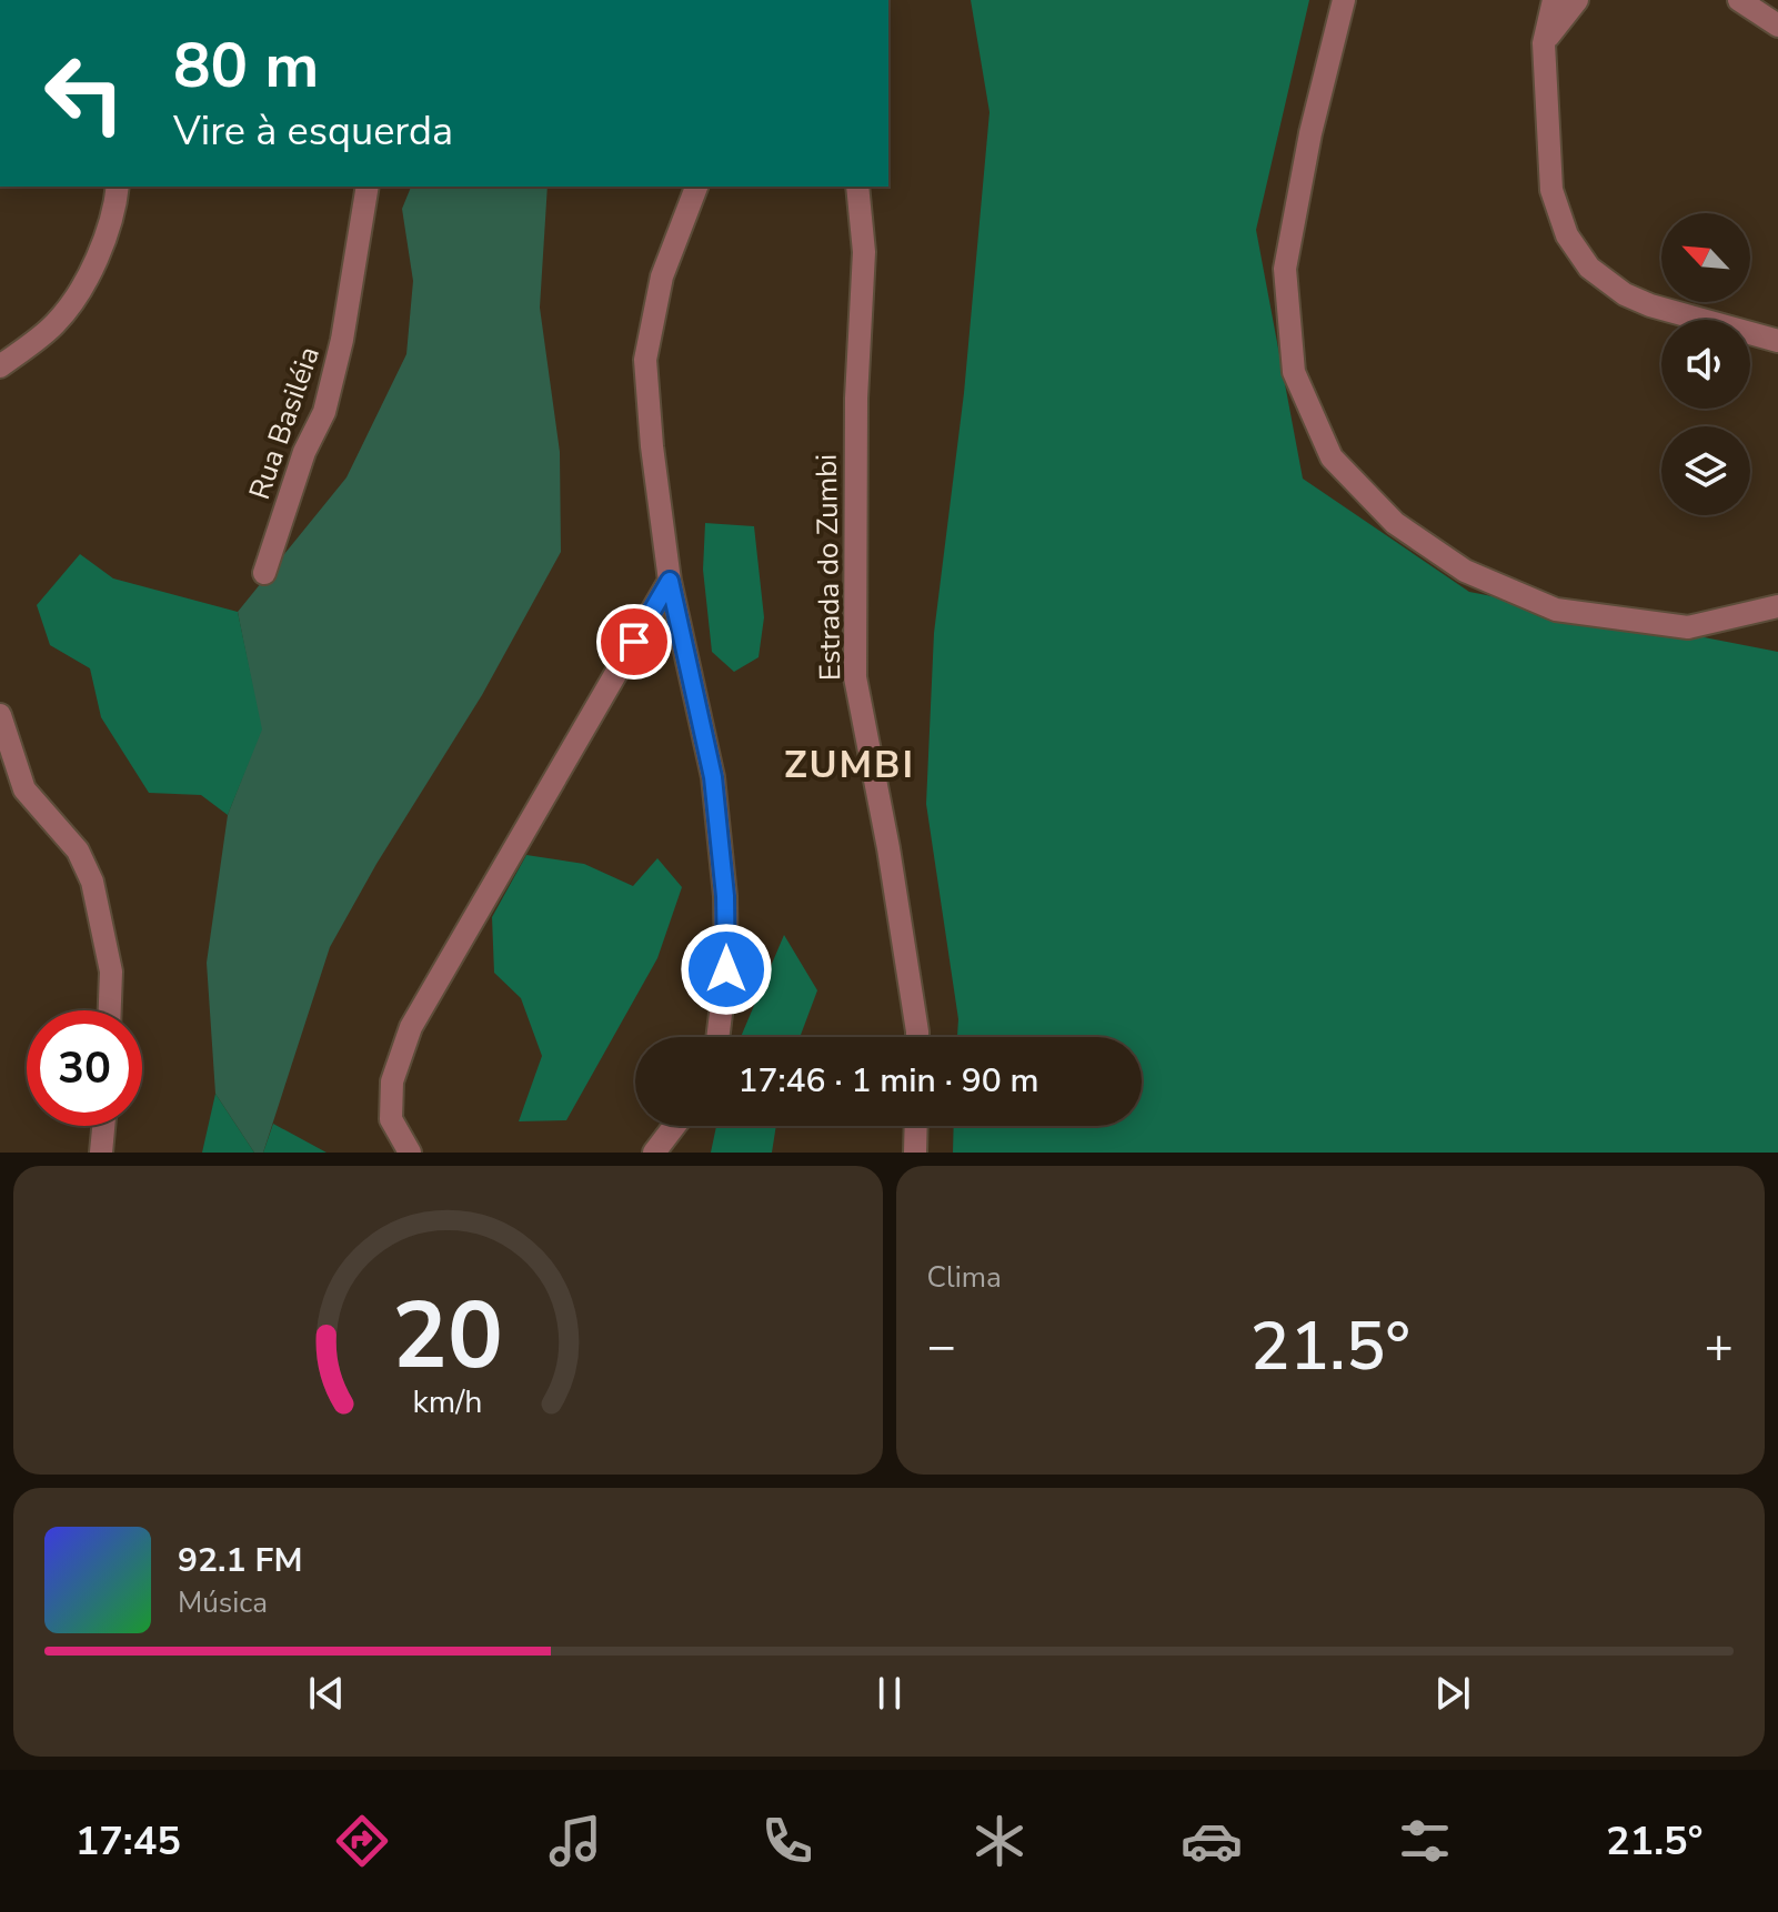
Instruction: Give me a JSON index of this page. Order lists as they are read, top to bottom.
{
  "streets": {
    "street": ["Rua Basiléia", "Estrada do Zumbi"]
  },
  "districts": ["ZUMBI"],
  "north": "top left",
  "page": {
    "turn": ["80 m", "Vire à esquerda"],
    "limit": "30",
    "trip": "17:46 · 1 min · 90 m",
    "tile": "Clima",
    "heat": ["−", "21.5°", "+"],
    "song": ["92.1 FM", "Música"],
    "tabs": ["17:45", "21.5°"],
    "gauge": ["20", "km/h"]
  }
}
